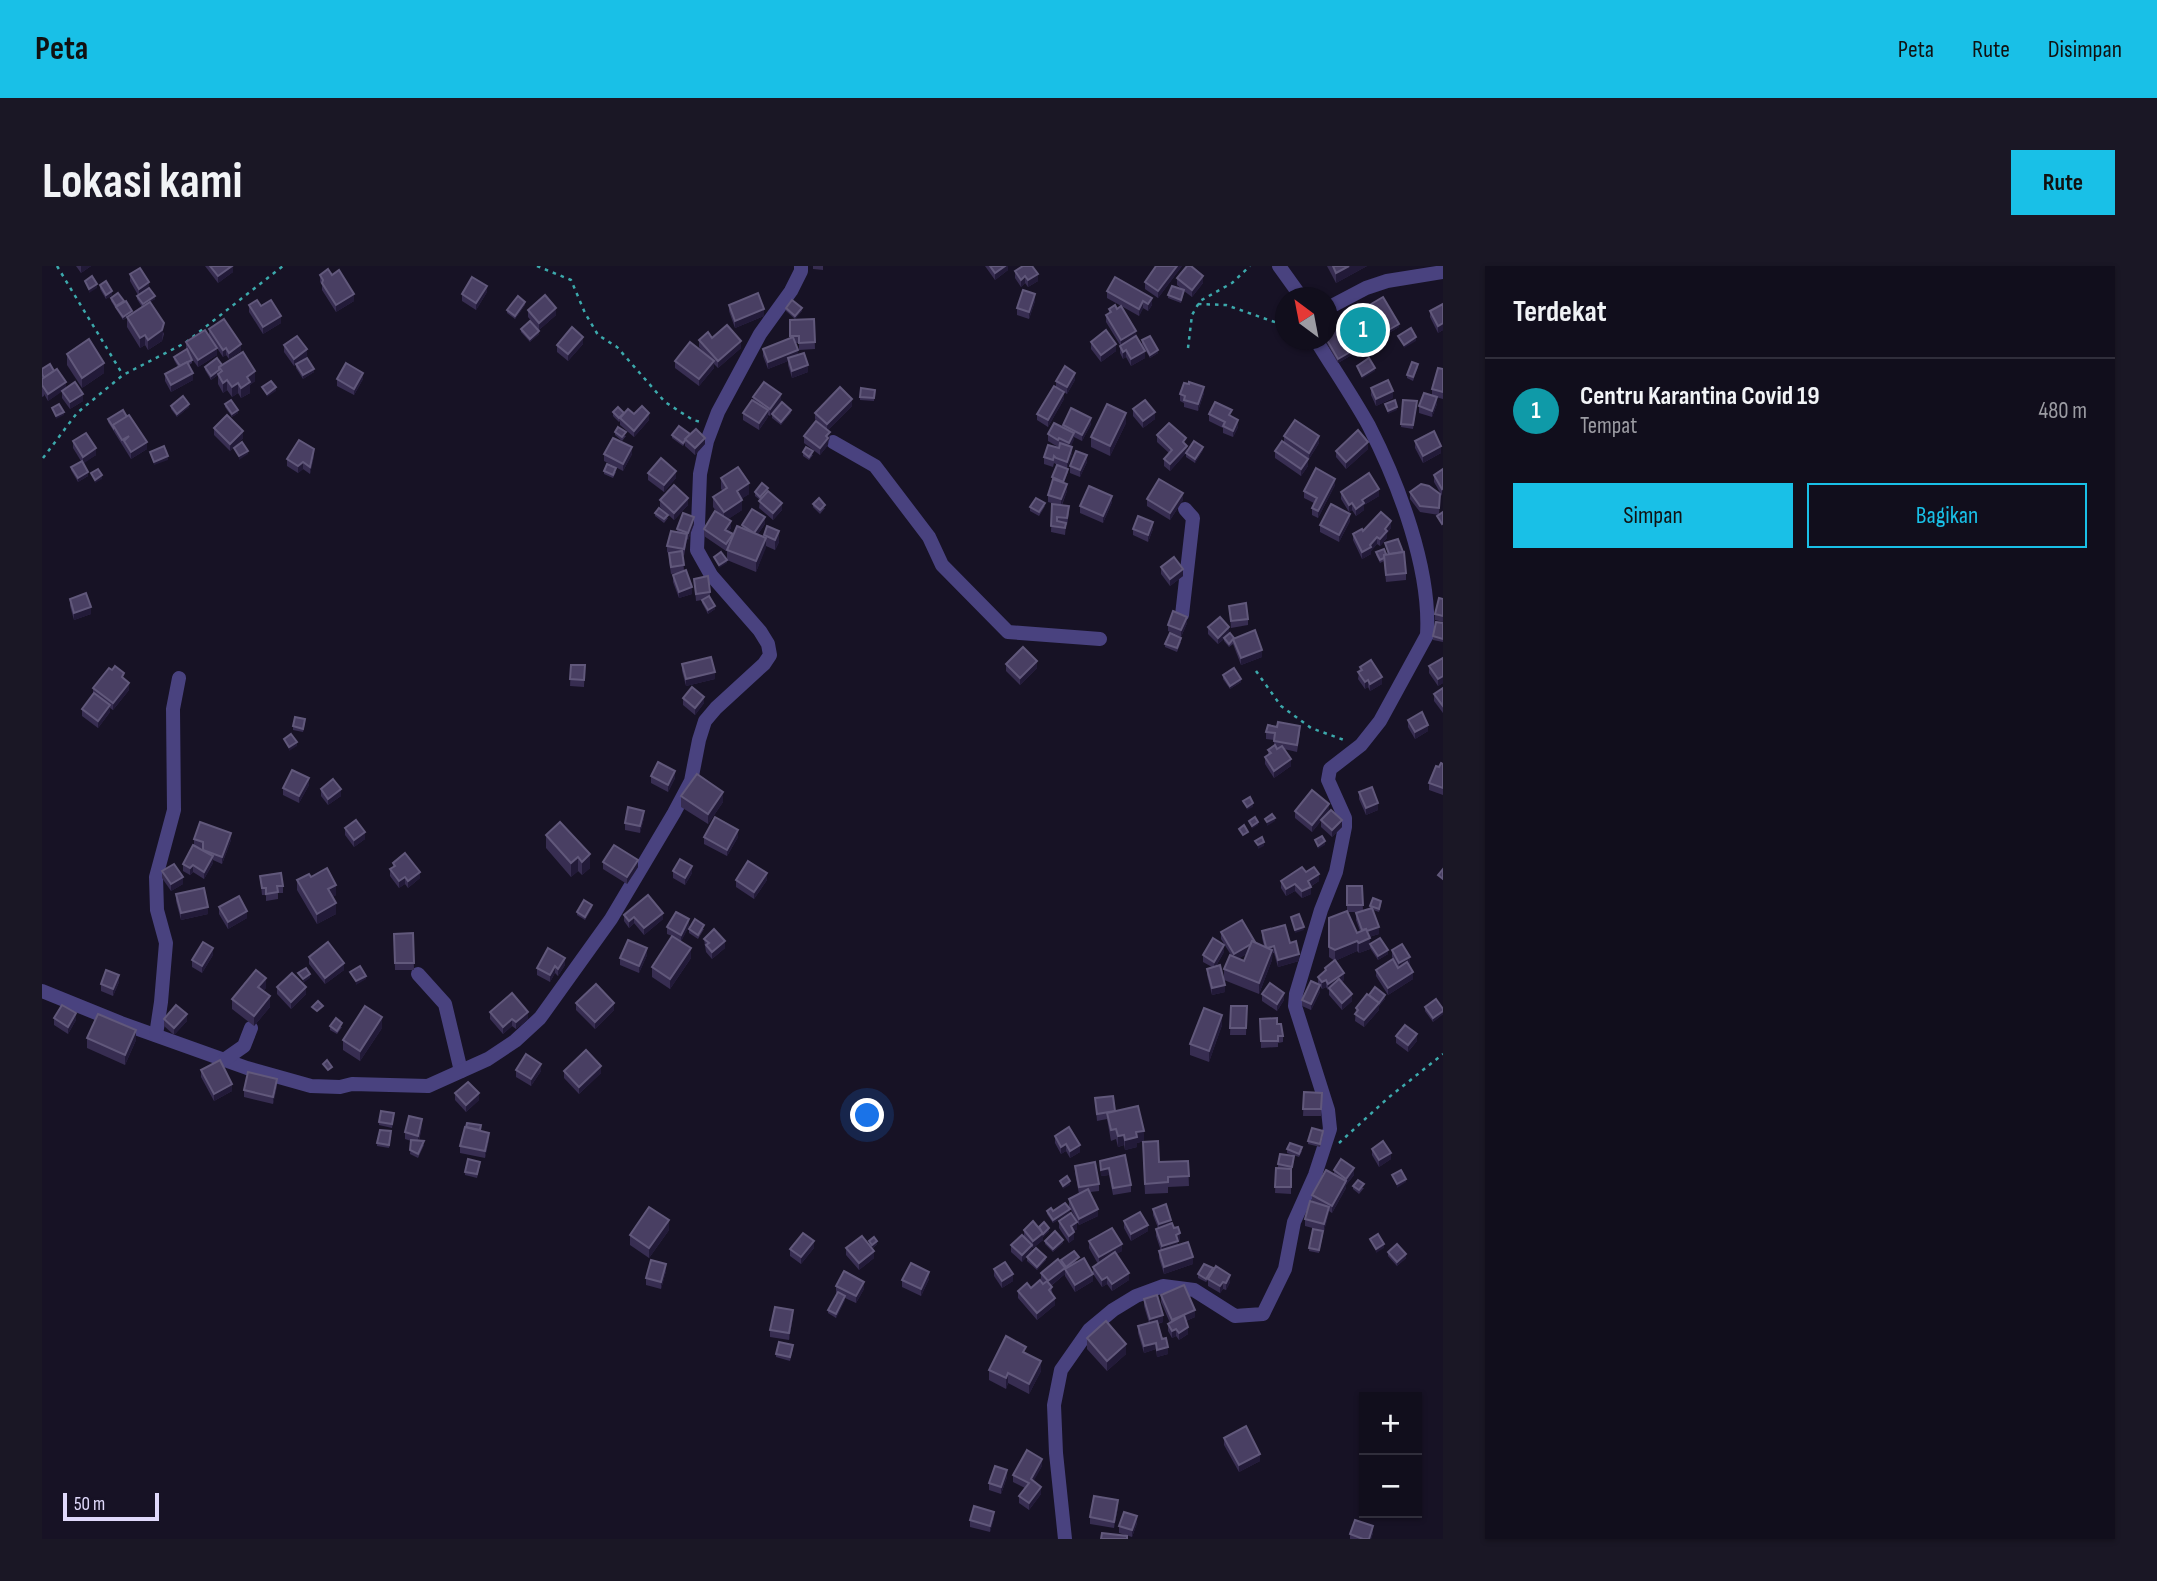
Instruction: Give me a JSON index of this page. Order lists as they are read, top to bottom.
{
  "scale_bar": "50 m",
  "north": "top left",
  "page": {
    "header": "Peta",
    "nav": ["Peta", "Rute", "Disimpan"],
    "buttons": [
      "Rute",
      ["Simpan", "Bagikan"]
    ],
    "title": "Lokasi kami",
    "heading": "Terdekat",
    "pins": "1",
    "list": [
      {
        "mark": "1",
        "name": "Centru Karantina Covid 19",
        "note": "Tempat",
        "value": "480 m"
      }
    ],
    "map_buttons": ["+", "−"],
    "scale": "50 m"
  }
}
